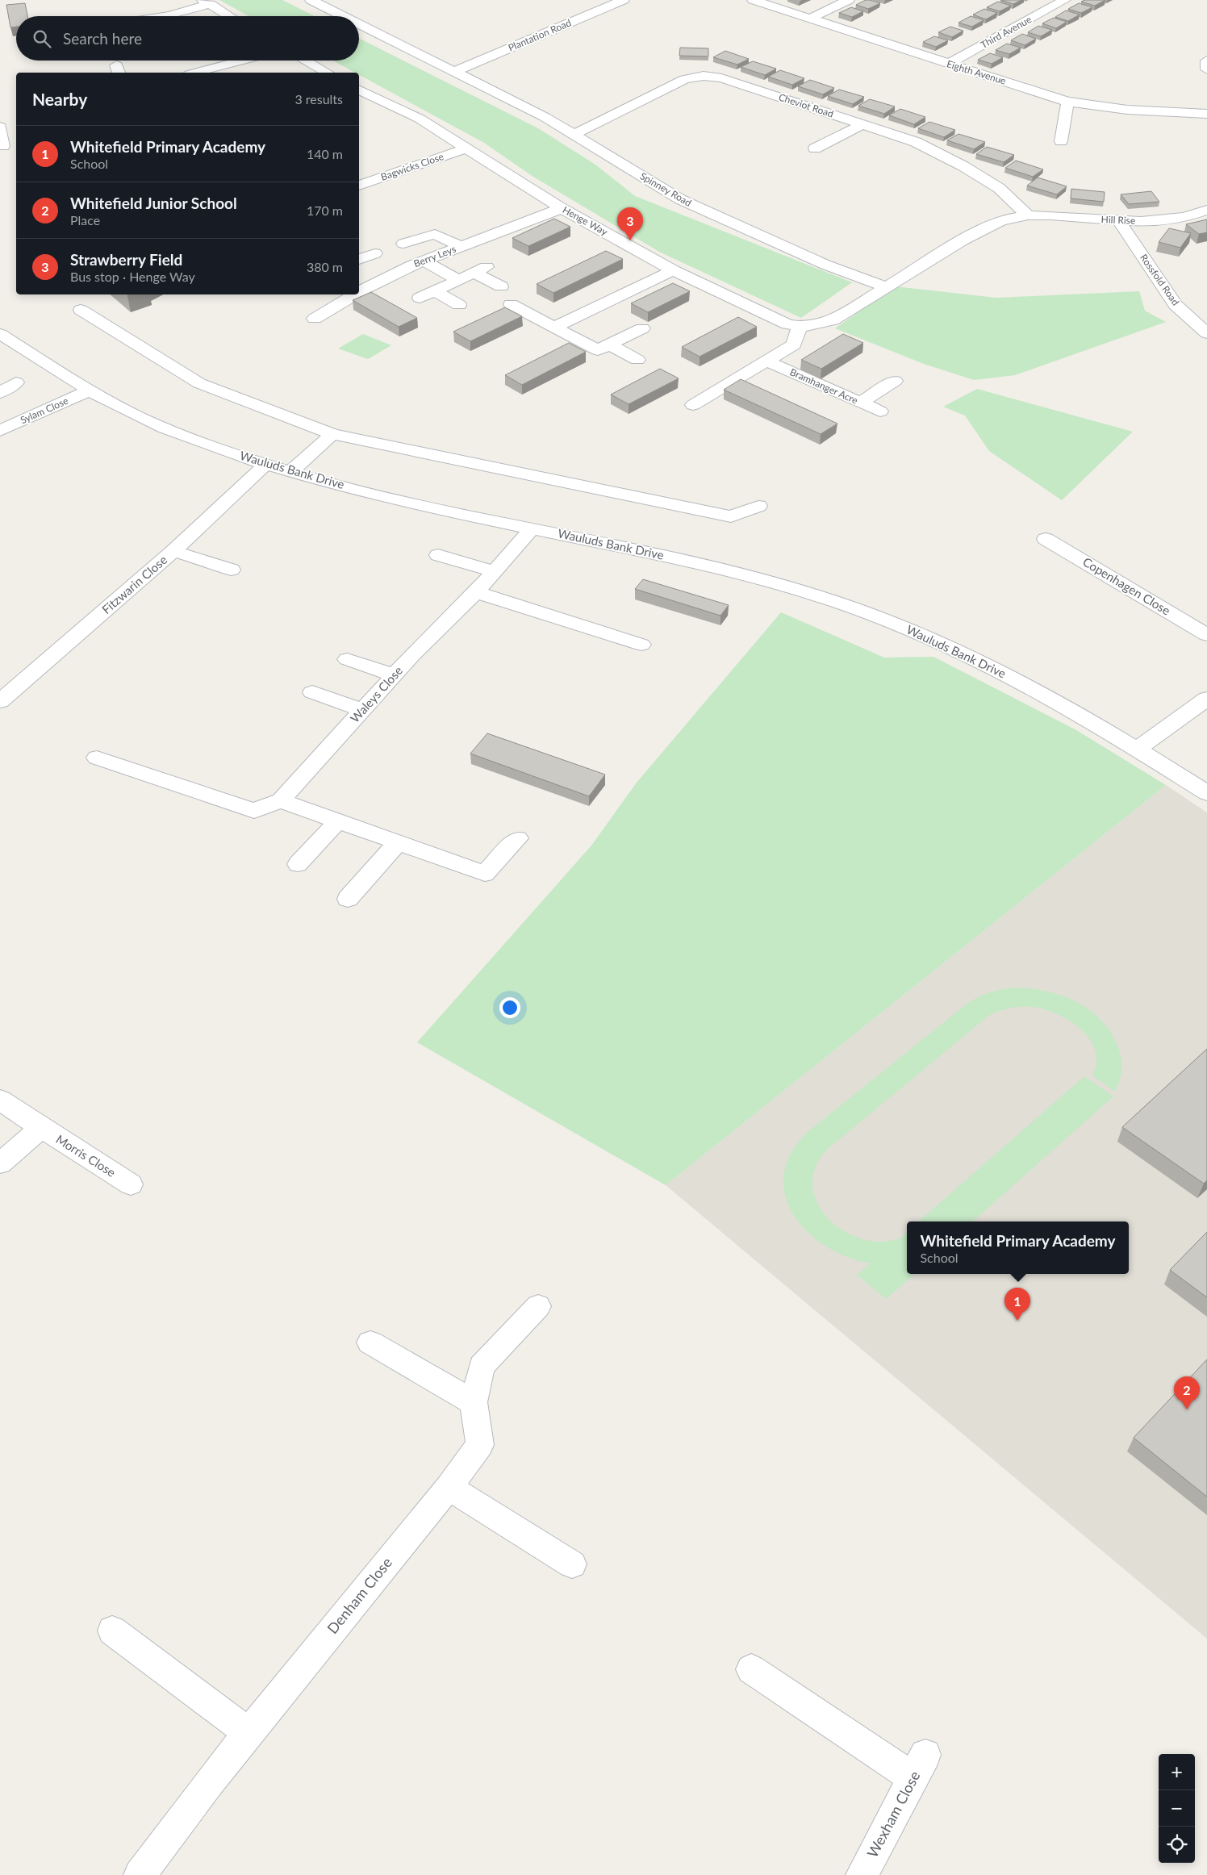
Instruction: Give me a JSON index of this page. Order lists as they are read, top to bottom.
{
  "streets": {
    "street": [
      "Third Avenue",
      "Plantation Road",
      "Eighth Avenue",
      "Cheviot Road",
      "Bagwicks Close",
      "Spinney Road",
      "Hill Rise",
      "Henge Way",
      "Berry Leys",
      "Rossfold Road",
      "Bramhanger Acre",
      "Sylam Close",
      "Wauluds Bank Drive",
      "Fitzwarin Close",
      "Copenhagen Close",
      "Waleys Close",
      "Morris Close",
      "Denham Close",
      "Wexham Close"
    ]
  },
  "crossings": [
    ["Third Avenue", "Eighth Avenue"],
    ["Plantation Road", "Spinney Road"],
    ["Cheviot Road", "Spinney Road"],
    ["Cheviot Road", "Hill Rise"],
    ["Bagwicks Close", "Henge Way"],
    ["Spinney Road", "Henge Way"],
    ["Hill Rise", "Rossfold Road"],
    ["Henge Way", "Berry Leys"],
    ["Henge Way", "Bramhanger Acre"],
    ["Sylam Close", "Wauluds Bank Drive"],
    ["Wauluds Bank Drive", "Fitzwarin Close"],
    ["Wauluds Bank Drive", "Waleys Close"]
  ],
  "page": {
    "search": "Search here",
    "heading": ["Nearby", "3 results"],
    "list": [
      {
        "mark": "1",
        "name": "Whitefield Primary Academy",
        "note": "School",
        "value": "140 m"
      },
      {
        "mark": "2",
        "name": "Whitefield Junior School",
        "note": "Place",
        "value": "170 m"
      },
      {
        "mark": "3",
        "name": "Strawberry Field",
        "note": "Bus stop · Henge Way",
        "value": "380 m"
      }
    ],
    "pins": ["3", "1", "2"],
    "popup": ["Whitefield Primary Academy", "School"],
    "map_buttons": ["+", "−"]
  }
}
